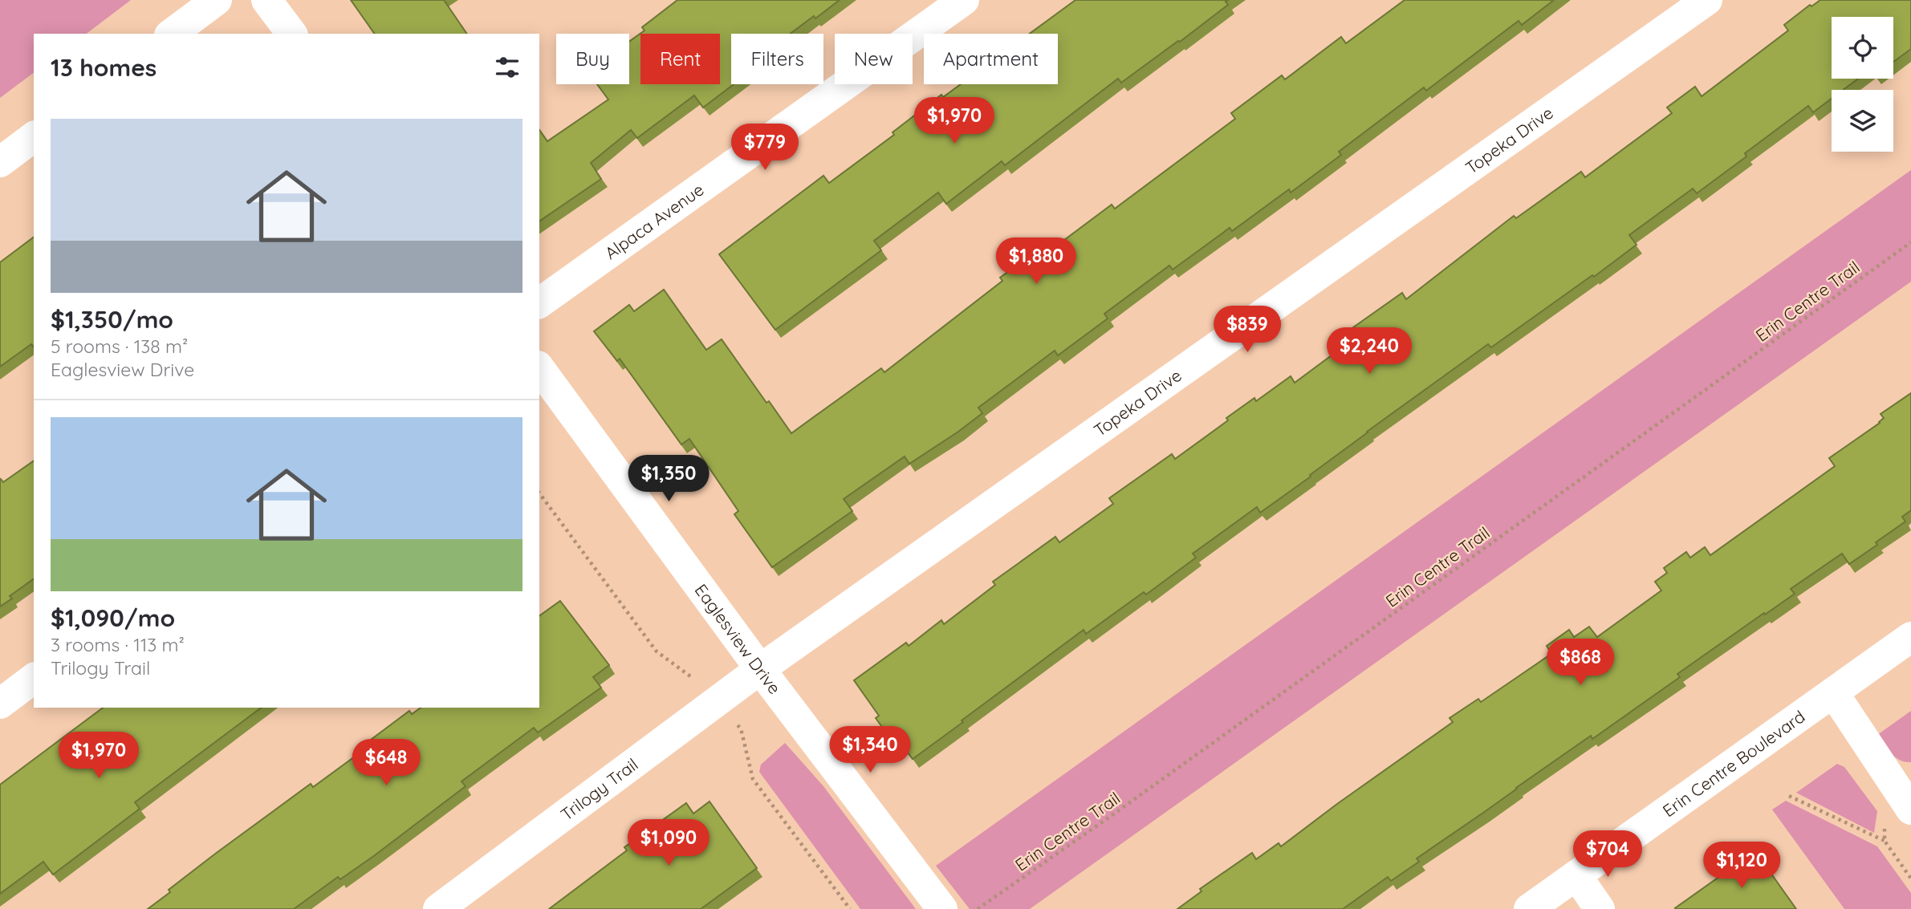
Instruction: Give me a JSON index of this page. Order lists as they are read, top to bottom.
{
  "streets": {
    "street": [
      "Topeka Drive",
      "Alpaca Avenue",
      "Eaglesview Drive",
      "Erin Centre Boulevard",
      "Trilogy Trail"
    ],
    "path": ["Erin Centre Trail"]
  },
  "crossings": [
    ["Topeka Drive", "Eaglesview Drive"],
    ["Topeka Drive", "Trilogy Trail"],
    ["Eaglesview Drive", "Trilogy Trail"]
  ],
  "page": {
    "chip": [
      "Buy",
      "Rent",
      "Filters",
      "New",
      "Apartment"
    ],
    "heading": "13 homes",
    "price": [
      "$1,970",
      "$779",
      "$1,880",
      "$839",
      "$2,240",
      "$1,350",
      "$868",
      "$1,340",
      "$1,970",
      "$648",
      "$1,090",
      "$704",
      "$1,120"
    ],
    "list": [
      {
        "name": "$1,350/mo",
        "note": "5 rooms · 138 m² · Eaglesview Drive"
      },
      {
        "name": "$1,090/mo",
        "note": "3 rooms · 113 m² · Trilogy Trail"
      }
    ]
  }
}
